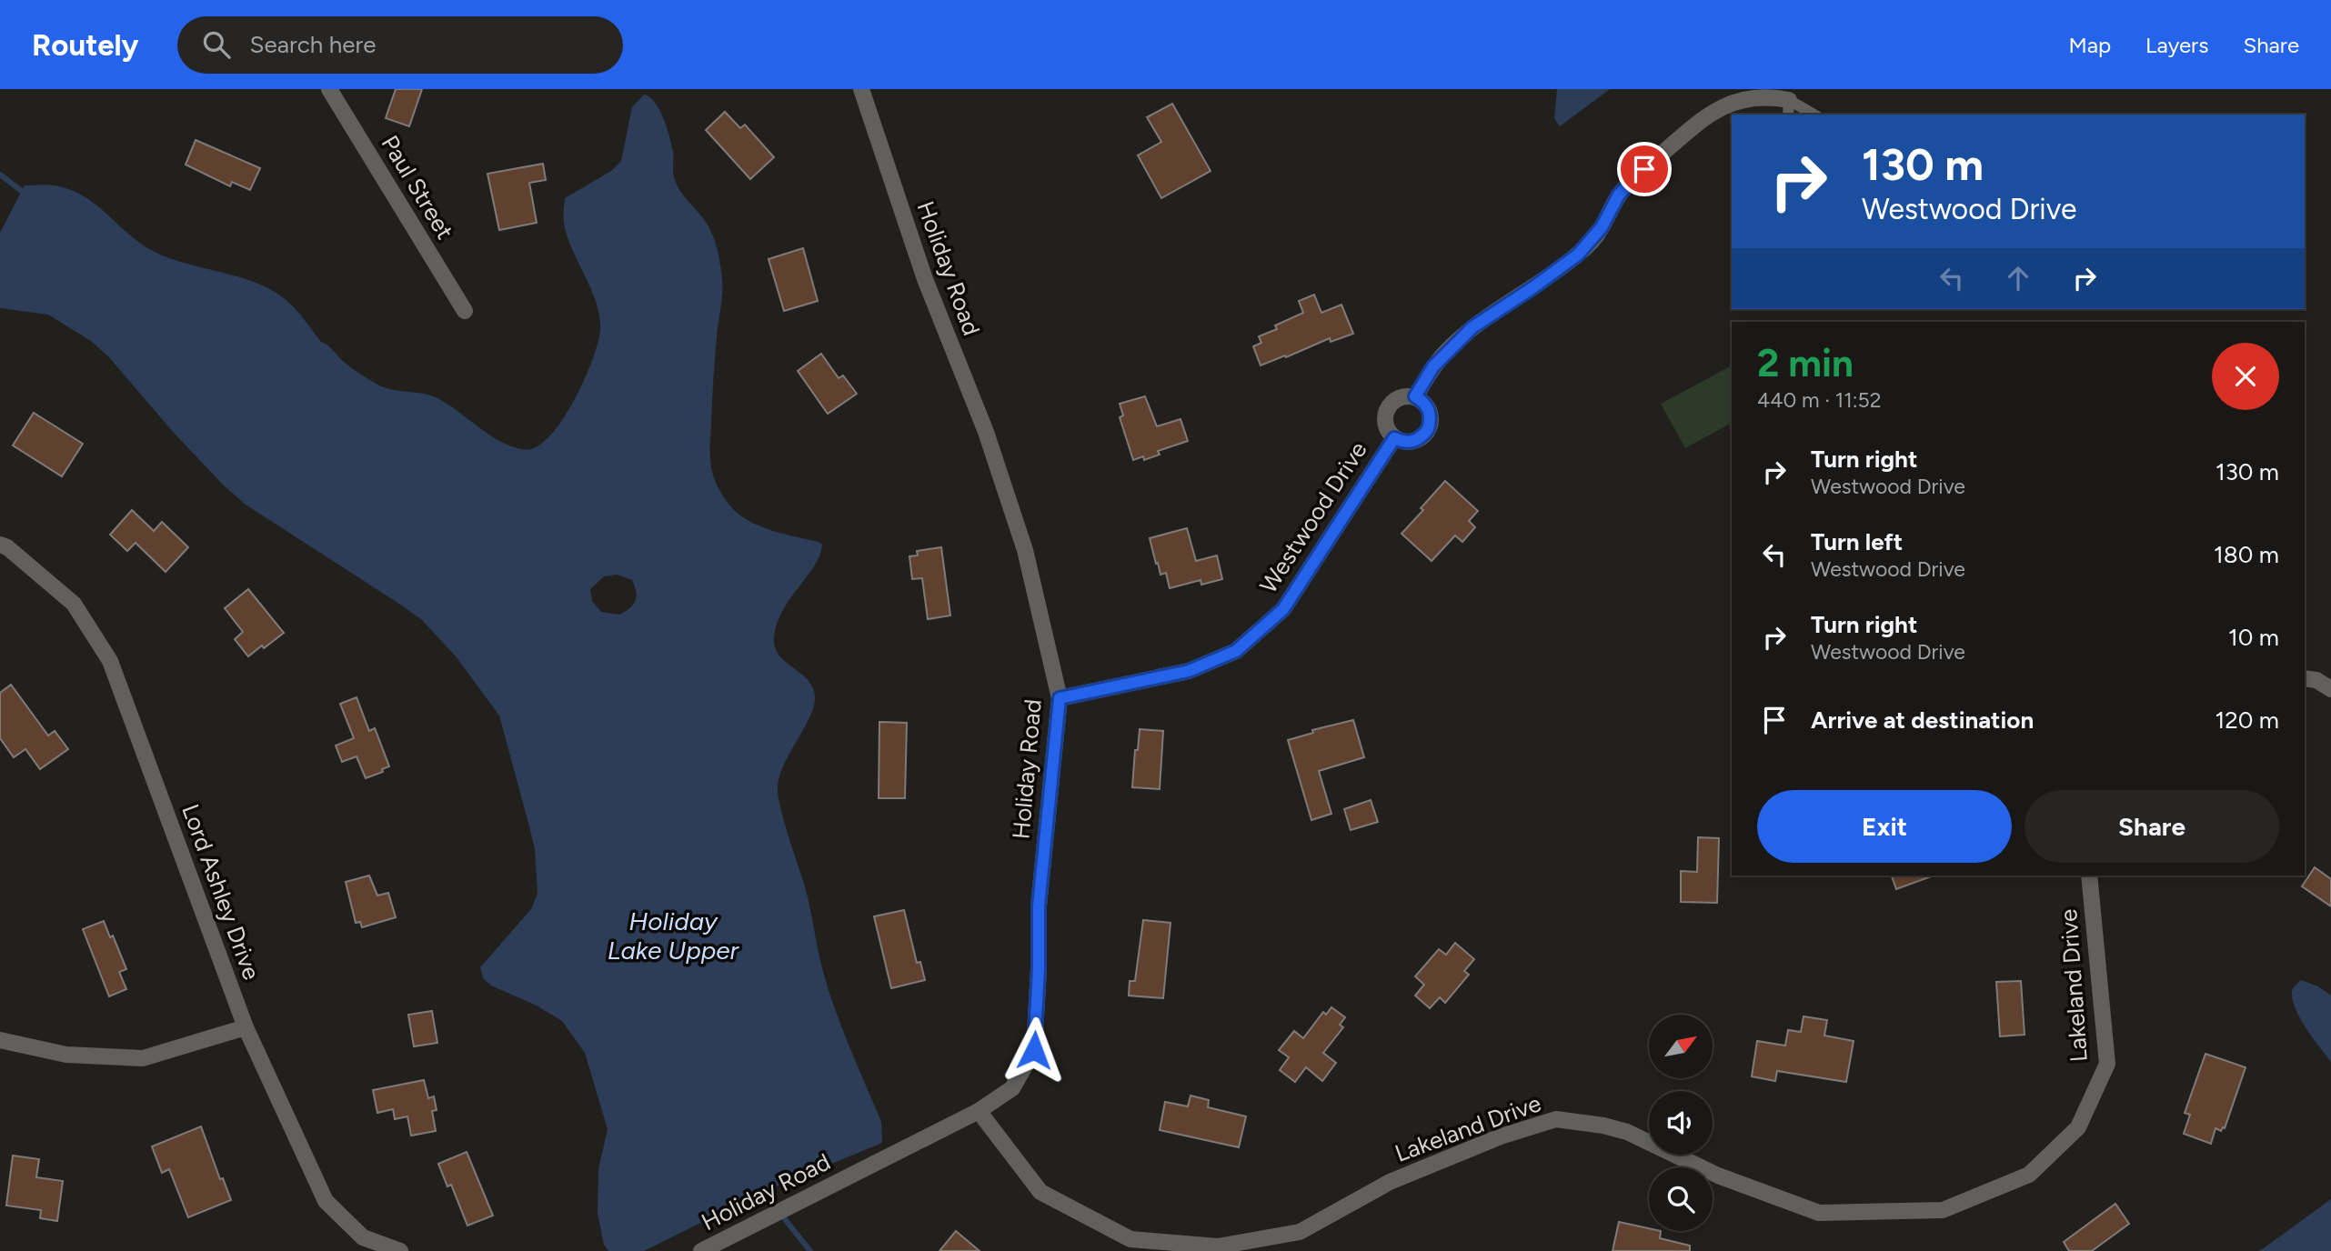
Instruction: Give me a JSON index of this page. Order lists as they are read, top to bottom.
{
  "streets": {
    "street": [
      "Paul Street",
      "Holiday Road",
      "Westwood Drive",
      "Lord Ashley Drive",
      "Lakeland Drive"
    ]
  },
  "crossings": [
    ["Holiday Road", "Westwood Drive"],
    ["Holiday Road", "Lakeland Drive"]
  ],
  "water": ["Holiday Lake Upper"],
  "north": "top right",
  "page": {
    "header": "Routely",
    "search": "Search here",
    "nav": ["Map", "Layers", "Share"],
    "turn": ["130 m", "Westwood Drive"],
    "heading": ["2 min", "440 m · 11:52"],
    "list": [
      {
        "name": "Turn right",
        "note": "Westwood Drive",
        "value": "130 m"
      },
      {
        "name": "Turn left",
        "note": "Westwood Drive",
        "value": "180 m"
      },
      {
        "name": "Turn right",
        "note": "Westwood Drive",
        "value": "10 m"
      },
      {
        "name": "Arrive at destination",
        "value": "120 m"
      }
    ],
    "buttons": ["Exit", "Share"]
  }
}
